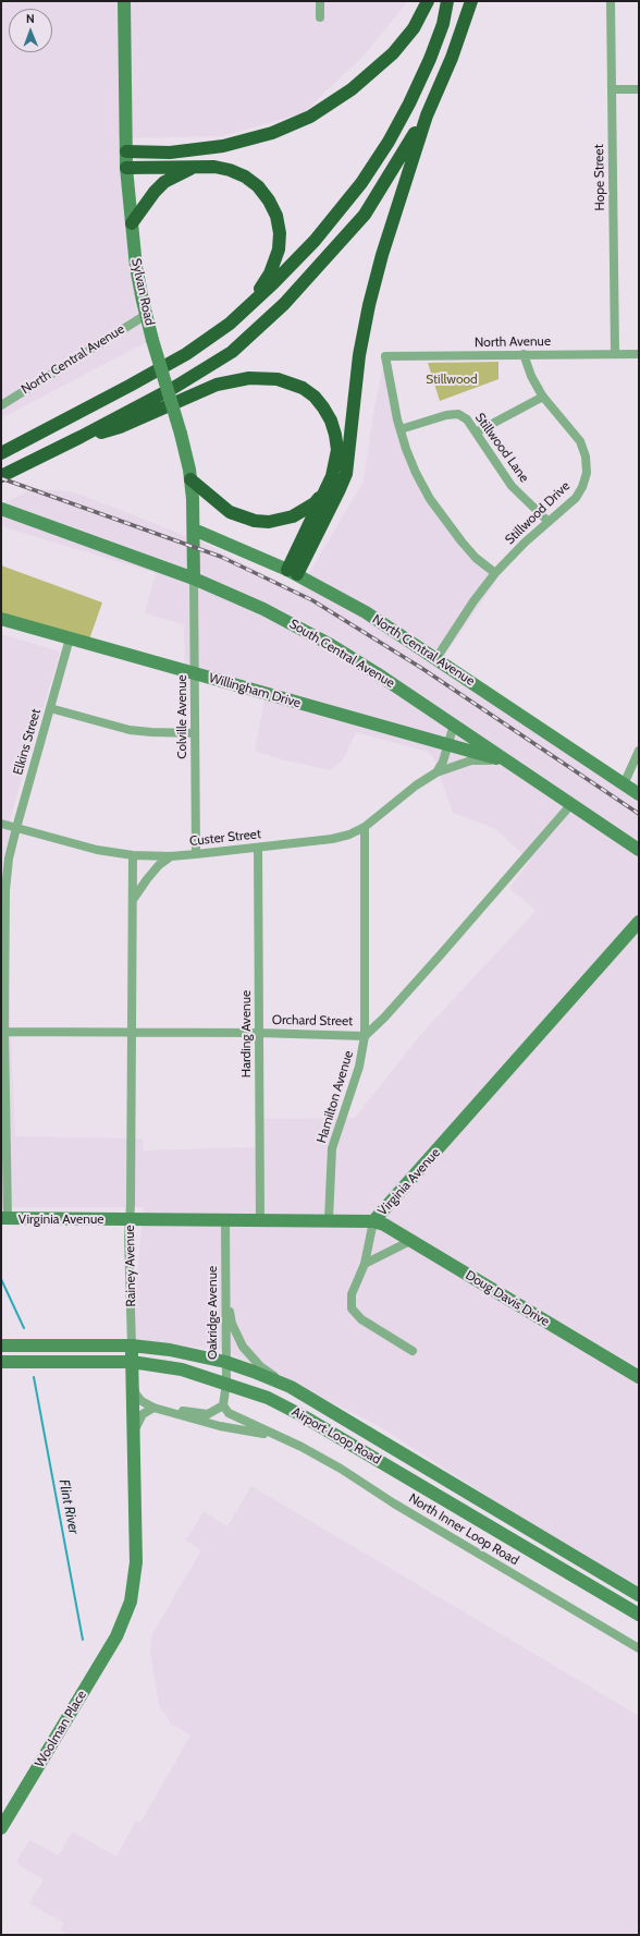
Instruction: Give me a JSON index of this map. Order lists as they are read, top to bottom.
{
  "streets": {
    "main road": [
      "Sylvan Road",
      "North Central Avenue",
      "South Central Avenue",
      "Willingham Drive",
      "Virginia Avenue",
      "Rainey Avenue",
      "Doug Davis Drive",
      "Airport Loop Road",
      "Woolman Place"
    ],
    "street": [
      "Hope Street",
      "North Avenue",
      "Stillwood Lane",
      "Stillwood Drive",
      "Colville Avenue",
      "Elkins Street",
      "Custer Street",
      "Orchard Street",
      "Harding Avenue",
      "Hamilton Avenue",
      "Oakridge Avenue",
      "North Inner Loop Road"
    ]
  },
  "crossings": [
    ["Hope Street", "North Avenue"],
    ["Sylvan Road", "North Central Avenue"],
    ["Sylvan Road", "South Central Avenue"],
    ["Sylvan Road", "Colville Avenue"],
    ["North Avenue", "Stillwood Lane"],
    ["North Avenue", "Stillwood Drive"],
    ["North Central Avenue", "Stillwood Drive"],
    ["Stillwood Lane", "Stillwood Drive"],
    ["South Central Avenue", "Willingham Drive"],
    ["South Central Avenue", "Colville Avenue"],
    ["South Central Avenue", "Custer Street"],
    ["South Central Avenue", "Orchard Street"],
    ["Willingham Drive", "Colville Avenue"],
    ["Willingham Drive", "Elkins Street"],
    ["Willingham Drive", "Custer Street"],
    ["Colville Avenue", "Custer Street"],
    ["Elkins Street", "Custer Street"],
    ["Elkins Street", "Orchard Street"],
    ["Elkins Street", "Virginia Avenue"],
    ["Custer Street", "Harding Avenue"],
    ["Custer Street", "Hamilton Avenue"],
    ["Custer Street", "Rainey Avenue"],
    ["Orchard Street", "Harding Avenue"],
    ["Orchard Street", "Hamilton Avenue"],
    ["Orchard Street", "Rainey Avenue"],
    ["Harding Avenue", "Virginia Avenue"],
    ["Hamilton Avenue", "Virginia Avenue"],
    ["Virginia Avenue", "Rainey Avenue"],
    ["Virginia Avenue", "Doug Davis Drive"],
    ["Virginia Avenue", "Oakridge Avenue"],
    ["Rainey Avenue", "Airport Loop Road"],
    ["Rainey Avenue", "North Inner Loop Road"],
    ["Rainey Avenue", "Woolman Place"],
    ["Oakridge Avenue", "Airport Loop Road"],
    ["Oakridge Avenue", "North Inner Loop Road"]
  ],
  "water": ["Flint River"],
  "parks": ["Stillwood"],
  "north": "top"
}
